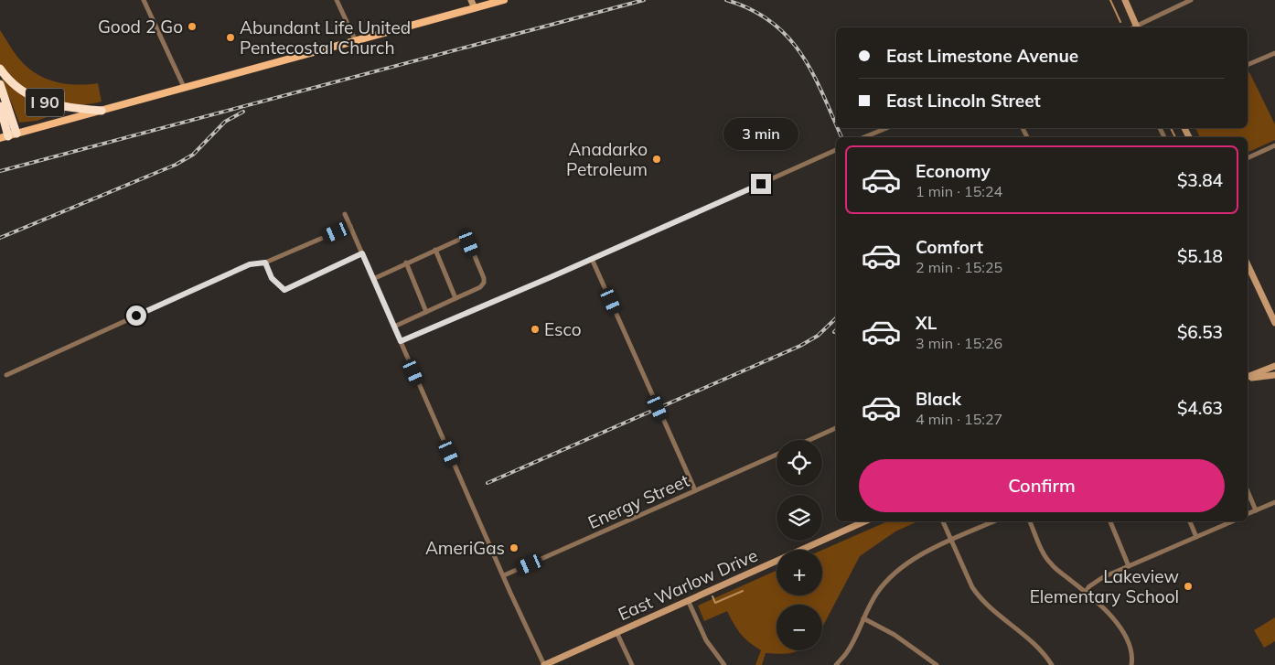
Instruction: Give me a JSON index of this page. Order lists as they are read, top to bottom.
{
  "streets": {
    "highway": ["I 90"],
    "street": ["Energy Street", "East Warlow Drive"]
  },
  "places": [
    "Good 2 Go",
    "Abundant Life United Pentecostal Church",
    "Anadarko Petroleum",
    "Esco",
    "AmeriGas",
    "Lakeview Elementary School"
  ],
  "page": {
    "banner": ["East Limestone Avenue", "East Lincoln Street"],
    "bubble": "3 min",
    "list": [
      {
        "name": "Economy",
        "note": "1 min · 15:24",
        "value": "$3.84"
      },
      {
        "name": "Comfort",
        "note": "2 min · 15:25",
        "value": "$5.18"
      },
      {
        "name": "XL",
        "note": "3 min · 15:26",
        "value": "$6.53"
      },
      {
        "name": "Black",
        "note": "4 min · 15:27",
        "value": "$4.63"
      }
    ],
    "map_buttons": ["+", "−"],
    "buttons": "Confirm"
  }
}
